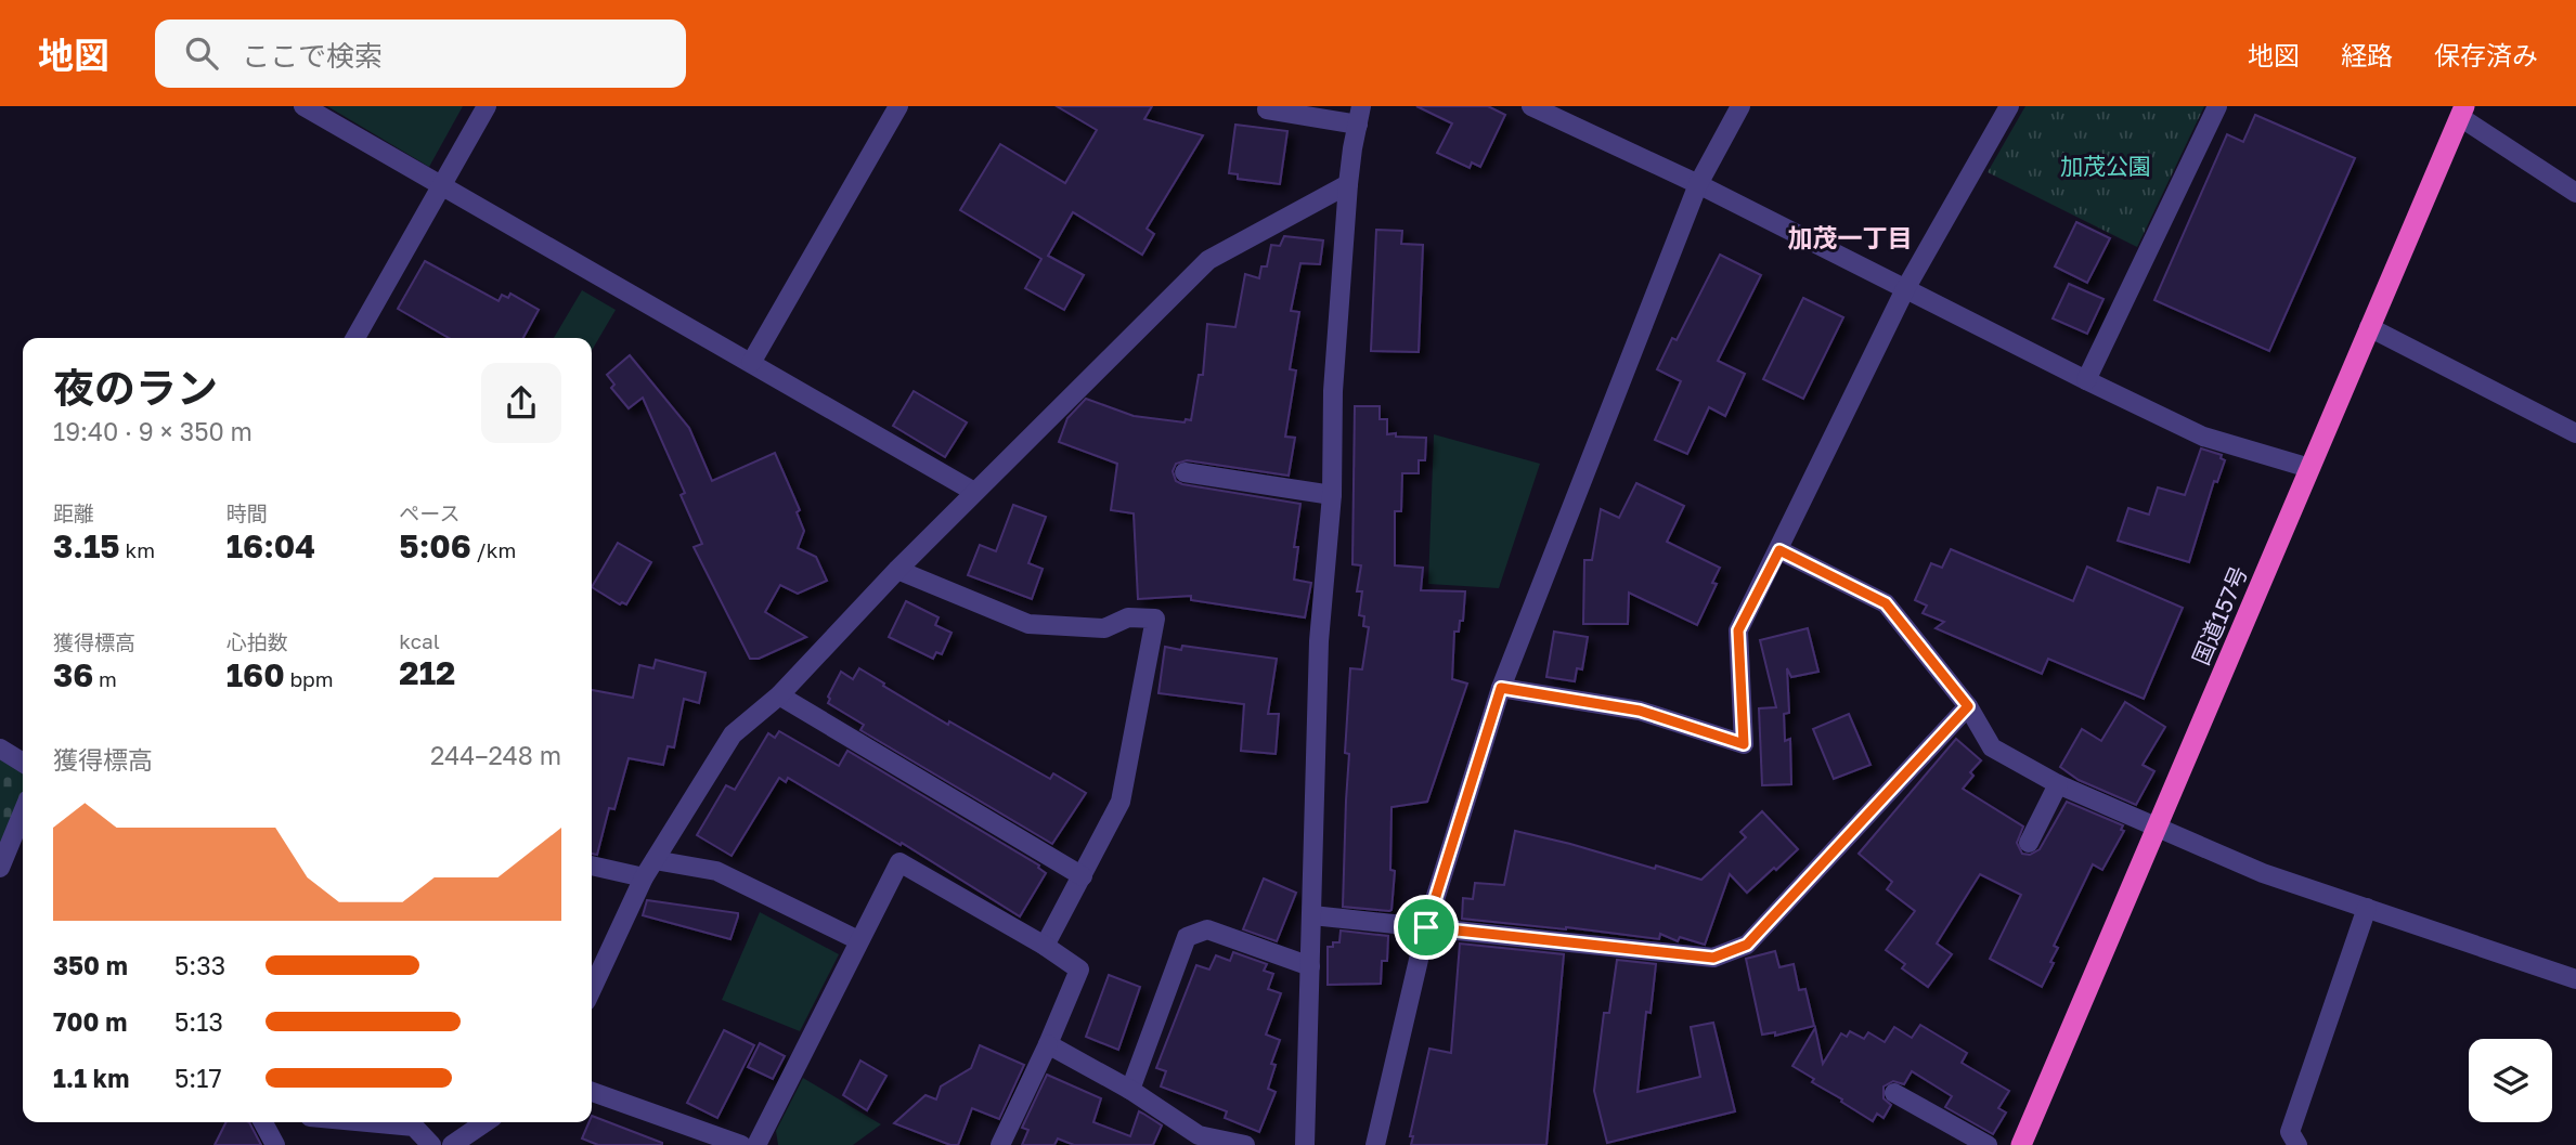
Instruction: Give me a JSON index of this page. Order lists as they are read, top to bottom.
{
  "streets": {
    "highway": ["国道157号"]
  },
  "districts": ["加茂一丁目"],
  "parks": ["加茂公園"],
  "page": {
    "header": "地図",
    "search": "ここで検索",
    "nav": ["地図", "経路", "保存済み"],
    "heading": ["夜のラン", "19:40 · 9 × 350 m"],
    "stats": [
      ["距離", "3.15 km"],
      ["時間", "16:04"],
      ["ペース", "5:06 /km"],
      ["獲得標高", "36 m"],
      ["心拍数", "160 bpm"],
      ["kcal", "212"]
    ],
    "chart": ["獲得標高", "244–248 m"],
    "list": [
      {
        "name": "350 m",
        "note": "5:33"
      },
      {
        "name": "700 m",
        "note": "5:13"
      },
      {
        "name": "1.1 km",
        "note": "5:17"
      }
    ]
  }
}
